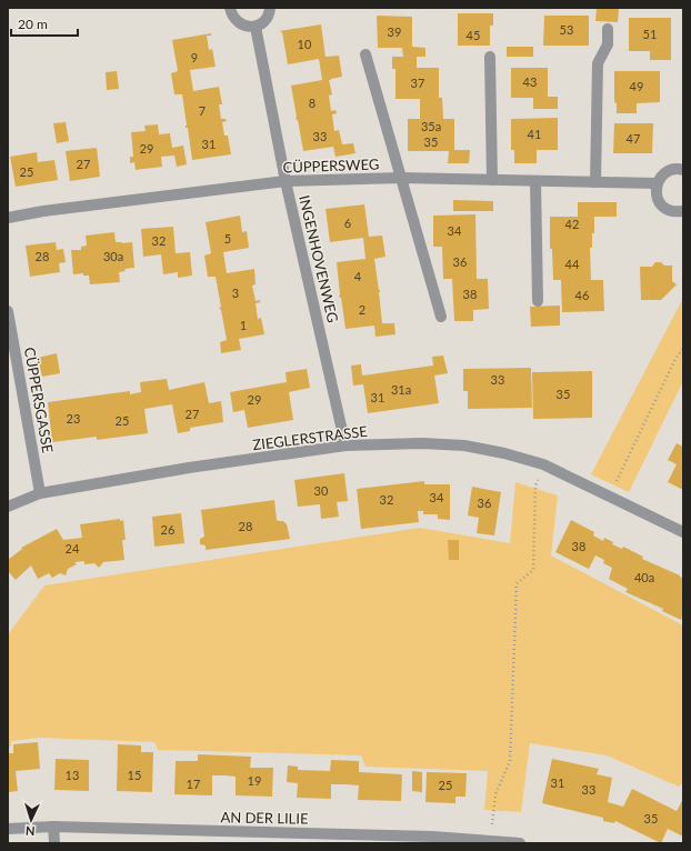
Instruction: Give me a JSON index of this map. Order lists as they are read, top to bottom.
{
  "streets": {
    "street": [
      "CÜPPERSWEG",
      "INGENHOVENWEG",
      "CÜPPERSGASSE",
      "ZIEGLERSTRASSE",
      "AN DER LILIE"
    ]
  },
  "crossings": [
    ["CÜPPERSWEG", "INGENHOVENWEG"],
    ["INGENHOVENWEG", "ZIEGLERSTRASSE"],
    ["CÜPPERSGASSE", "ZIEGLERSTRASSE"]
  ],
  "house_numbers": [
    "53",
    "39",
    "51",
    "45",
    "10",
    "9",
    "43",
    "37",
    "49",
    "8",
    "7",
    "35a",
    "41",
    "33",
    "47",
    "35",
    "31",
    "29",
    "27",
    "25",
    "6",
    "42",
    "34",
    "5",
    "32",
    "28",
    "30a",
    "36",
    "44",
    "4",
    "3",
    "38",
    "46",
    "2",
    "1",
    "33",
    "31a",
    "35",
    "31",
    "29",
    "27",
    "23",
    "25",
    "30",
    "34",
    "32",
    "36",
    "28",
    "26",
    "38",
    "24",
    "40a",
    "13",
    "15",
    "19",
    "31",
    "17",
    "25",
    "33",
    "35"
  ],
  "scale_bar": "20 m",
  "north": "bottom"
}
